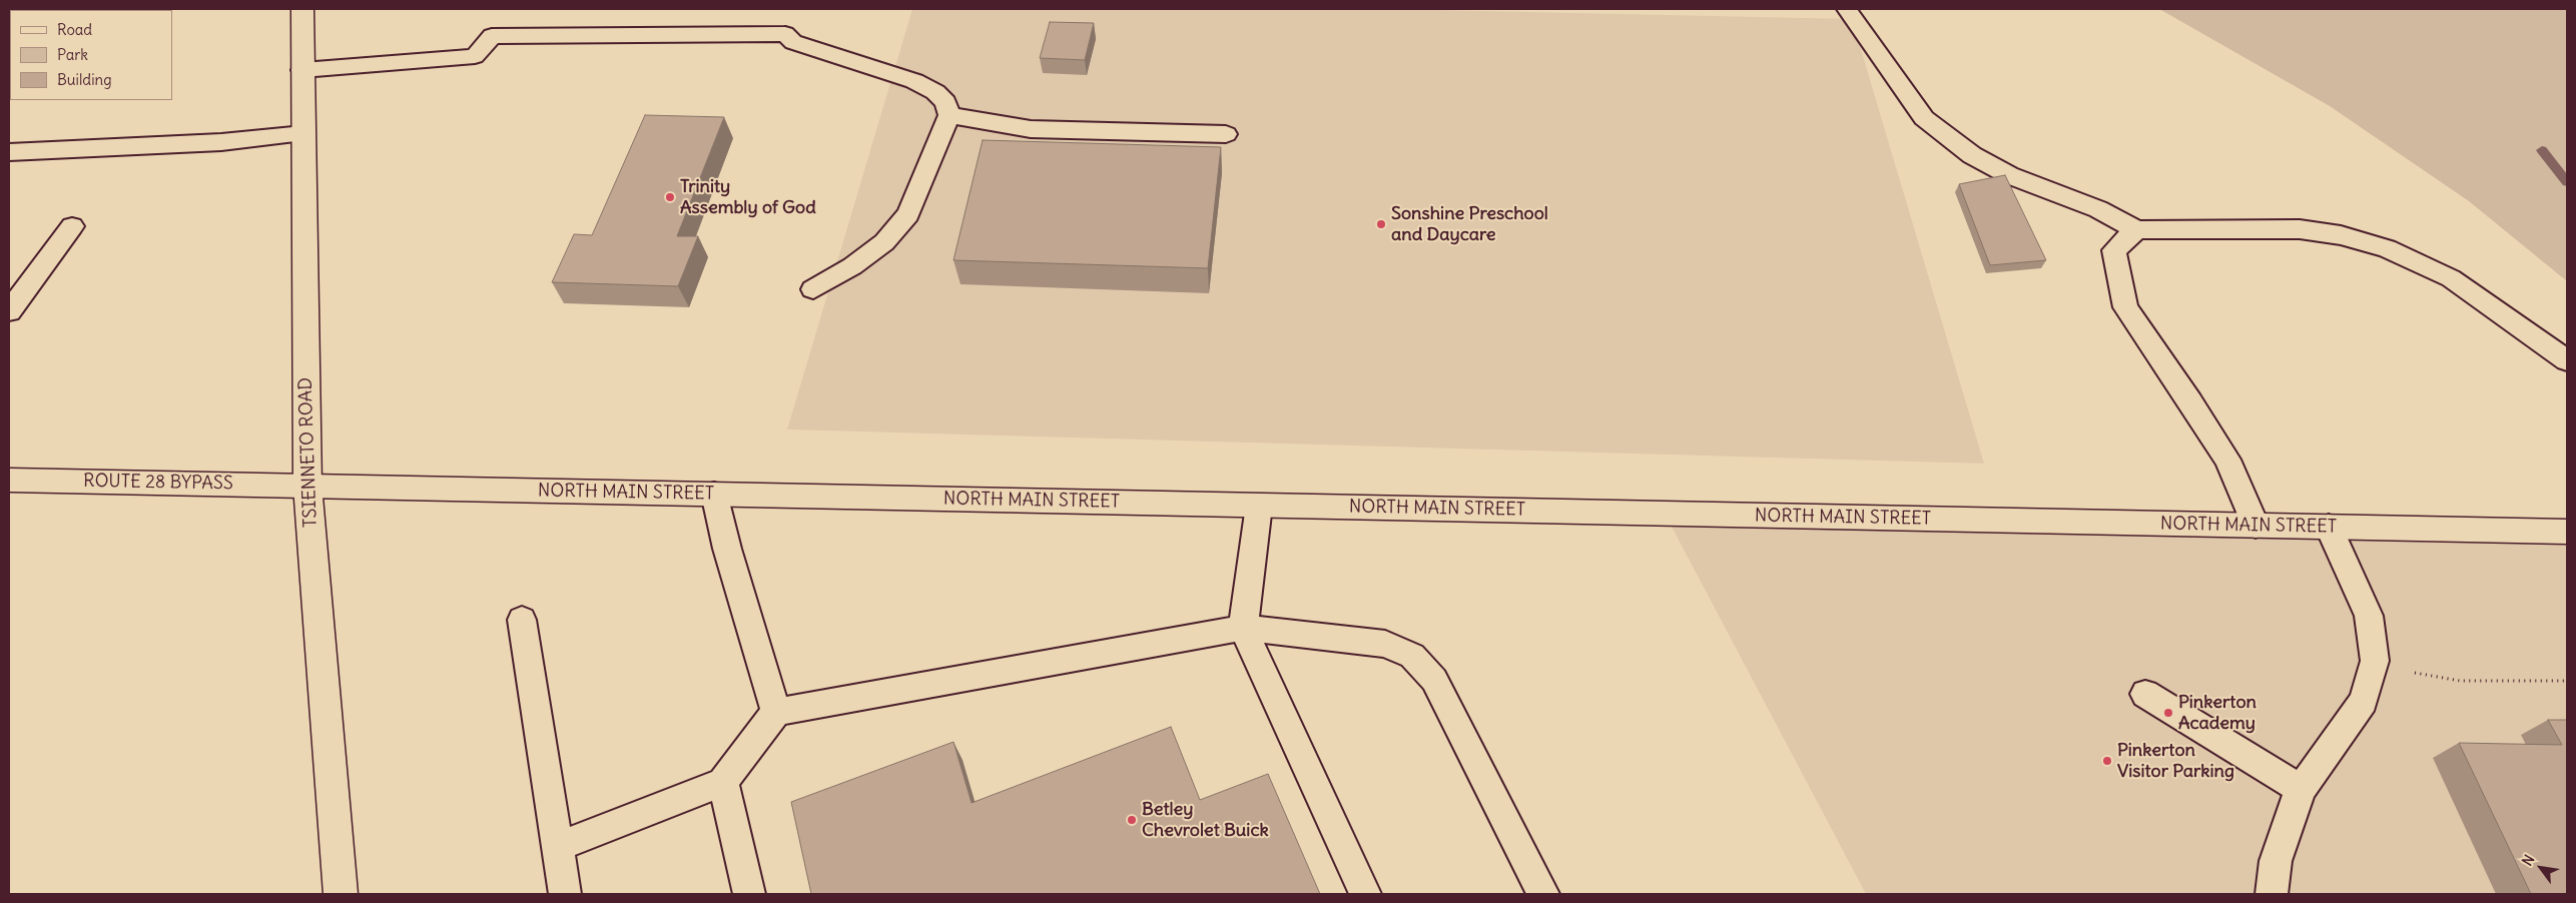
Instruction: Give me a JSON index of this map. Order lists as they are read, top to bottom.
{
  "streets": {
    "main road": ["TSIENNETO ROAD", "ROUTE 28 BYPASS", "NORTH MAIN STREET"]
  },
  "crossings": [
    ["TSIENNETO ROAD", "ROUTE 28 BYPASS"],
    ["TSIENNETO ROAD", "NORTH MAIN STREET"],
    ["ROUTE 28 BYPASS", "NORTH MAIN STREET"]
  ],
  "places": [
    "Trinity Assembly of God",
    "Sonshine Preschool and Daycare",
    "Pinkerton Academy",
    "Pinkerton Visitor Parking",
    "Betley Chevrolet Buick"
  ],
  "legend": ["Road", "Park", "Building"],
  "north": "top left"
}
